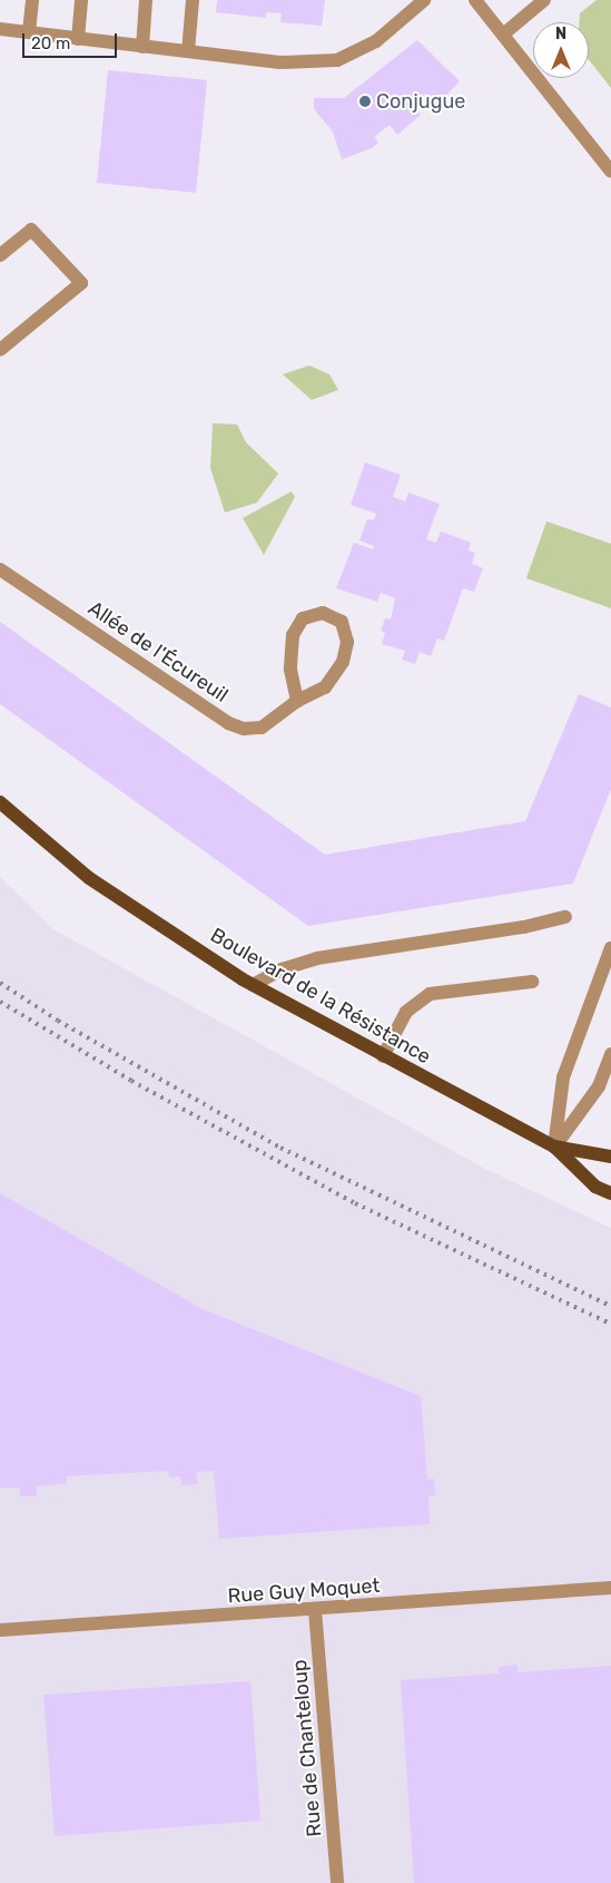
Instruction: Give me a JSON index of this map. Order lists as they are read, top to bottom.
{
  "streets": {
    "main road": ["Boulevard de la Résistance"],
    "street": ["Allée de l'Écureuil", "Rue Guy Moquet", "Rue de Chanteloup"]
  },
  "crossings": [
    ["Rue Guy Moquet", "Rue de Chanteloup"]
  ],
  "places": ["Conjugue"],
  "scale_bar": "20 m",
  "north": "top"
}
